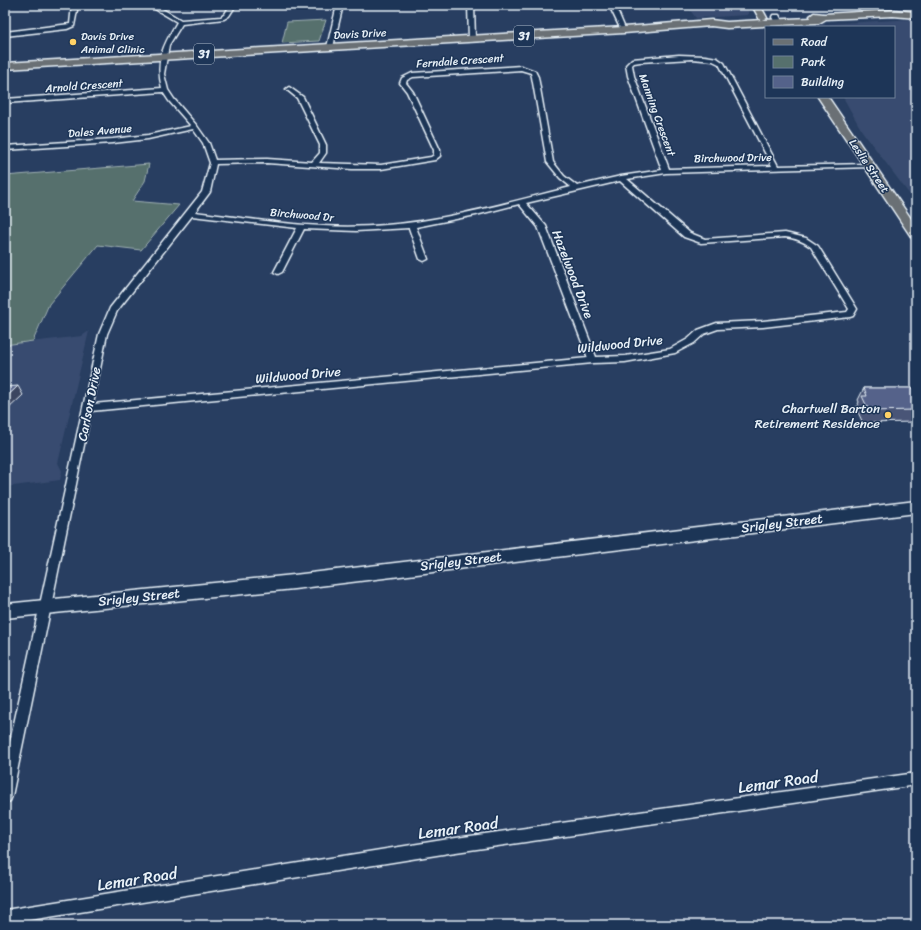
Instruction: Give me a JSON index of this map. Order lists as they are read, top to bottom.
{
  "streets": {
    "main road": ["Davis Drive", "31", "Leslie Street"],
    "street": [
      "Ferndale Crescent",
      "Arnold Crescent",
      "Manning Crescent",
      "Dales Avenue",
      "Birchwood Drive",
      "Birchwood Dr",
      "Hazelwood Drive",
      "Wildwood Drive",
      "Carlson Drive",
      "Srigley Street",
      "Lemar Road"
    ]
  },
  "crossings": [
    ["Ferndale Crescent", "Birchwood Drive"],
    ["Ferndale Crescent", "Carlson Drive"],
    ["Manning Crescent", "Birchwood Drive"],
    ["Birchwood Drive", "Leslie Street"],
    ["Birchwood Drive", "Wildwood Drive"],
    ["Birchwood Dr", "Carlson Drive"],
    ["Hazelwood Drive", "Wildwood Drive"],
    ["Wildwood Drive", "Carlson Drive"],
    ["Carlson Drive", "Srigley Street"]
  ],
  "places": ["Davis Drive Animal Clinic", "Chartwell Barton Retirement Residence"],
  "legend": ["Road", "Park", "Building"]
}
